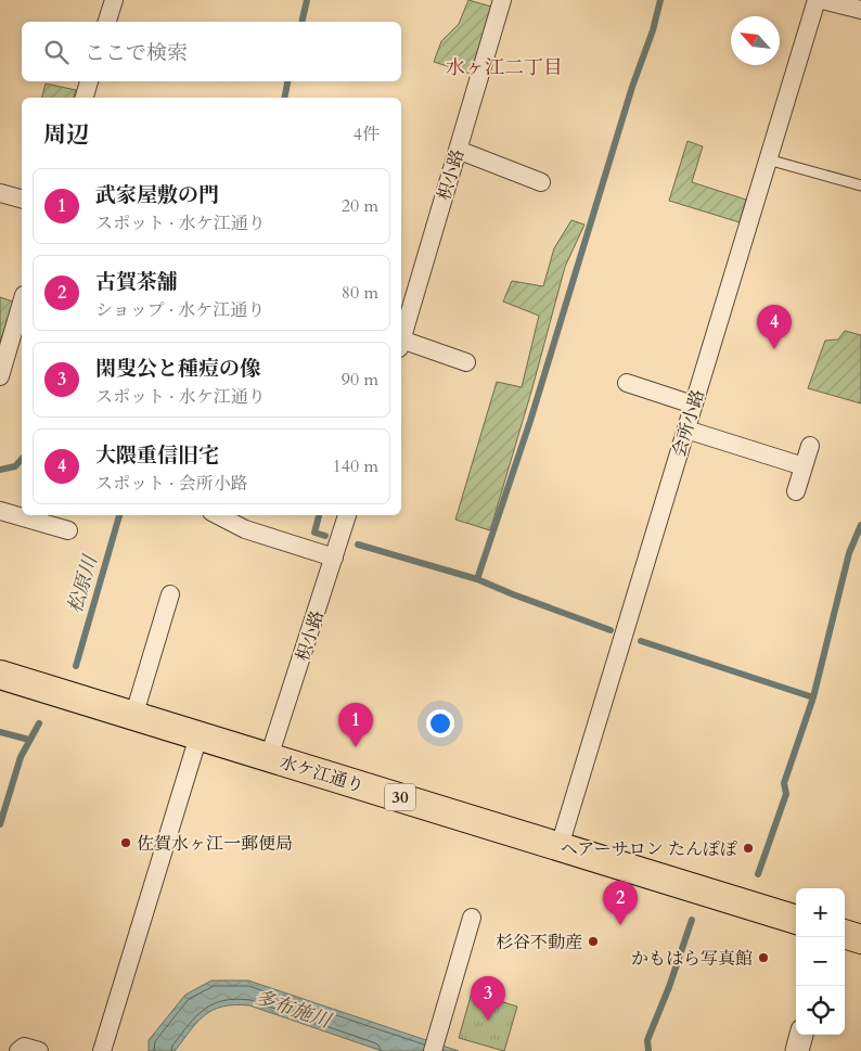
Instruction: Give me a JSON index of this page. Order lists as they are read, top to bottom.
{
  "streets": {
    "main road": ["水ケ江通り", "30"],
    "street": ["枳小路", "会所小路"]
  },
  "crossings": [
    ["枳小路", "水ケ江通り"],
    ["会所小路", "水ケ江通り"]
  ],
  "districts": ["水ヶ江二丁目"],
  "water": ["松原川", "多布施川"],
  "places": [
    "佐賀水ヶ江一郵便局",
    "ヘアーサロン たんぽぽ",
    "杉谷不動産",
    "かもはら写真館"
  ],
  "north": "top left",
  "page": {
    "search": "ここで検索",
    "heading": ["周辺", "4件"],
    "list": [
      {
        "mark": "1",
        "name": "武家屋敷の門",
        "note": "スポット · 水ケ江通り",
        "value": "20 m"
      },
      {
        "mark": "2",
        "name": "古賀茶舗",
        "note": "ショップ · 水ケ江通り",
        "value": "80 m"
      },
      {
        "mark": "3",
        "name": "閑叟公と種痘の像",
        "note": "スポット · 水ケ江通り",
        "value": "90 m"
      },
      {
        "mark": "4",
        "name": "大隈重信旧宅",
        "note": "スポット · 会所小路",
        "value": "140 m"
      }
    ],
    "pins": [
      "4",
      "1",
      "2",
      "3"
    ],
    "map_buttons": ["+", "−"]
  }
}
